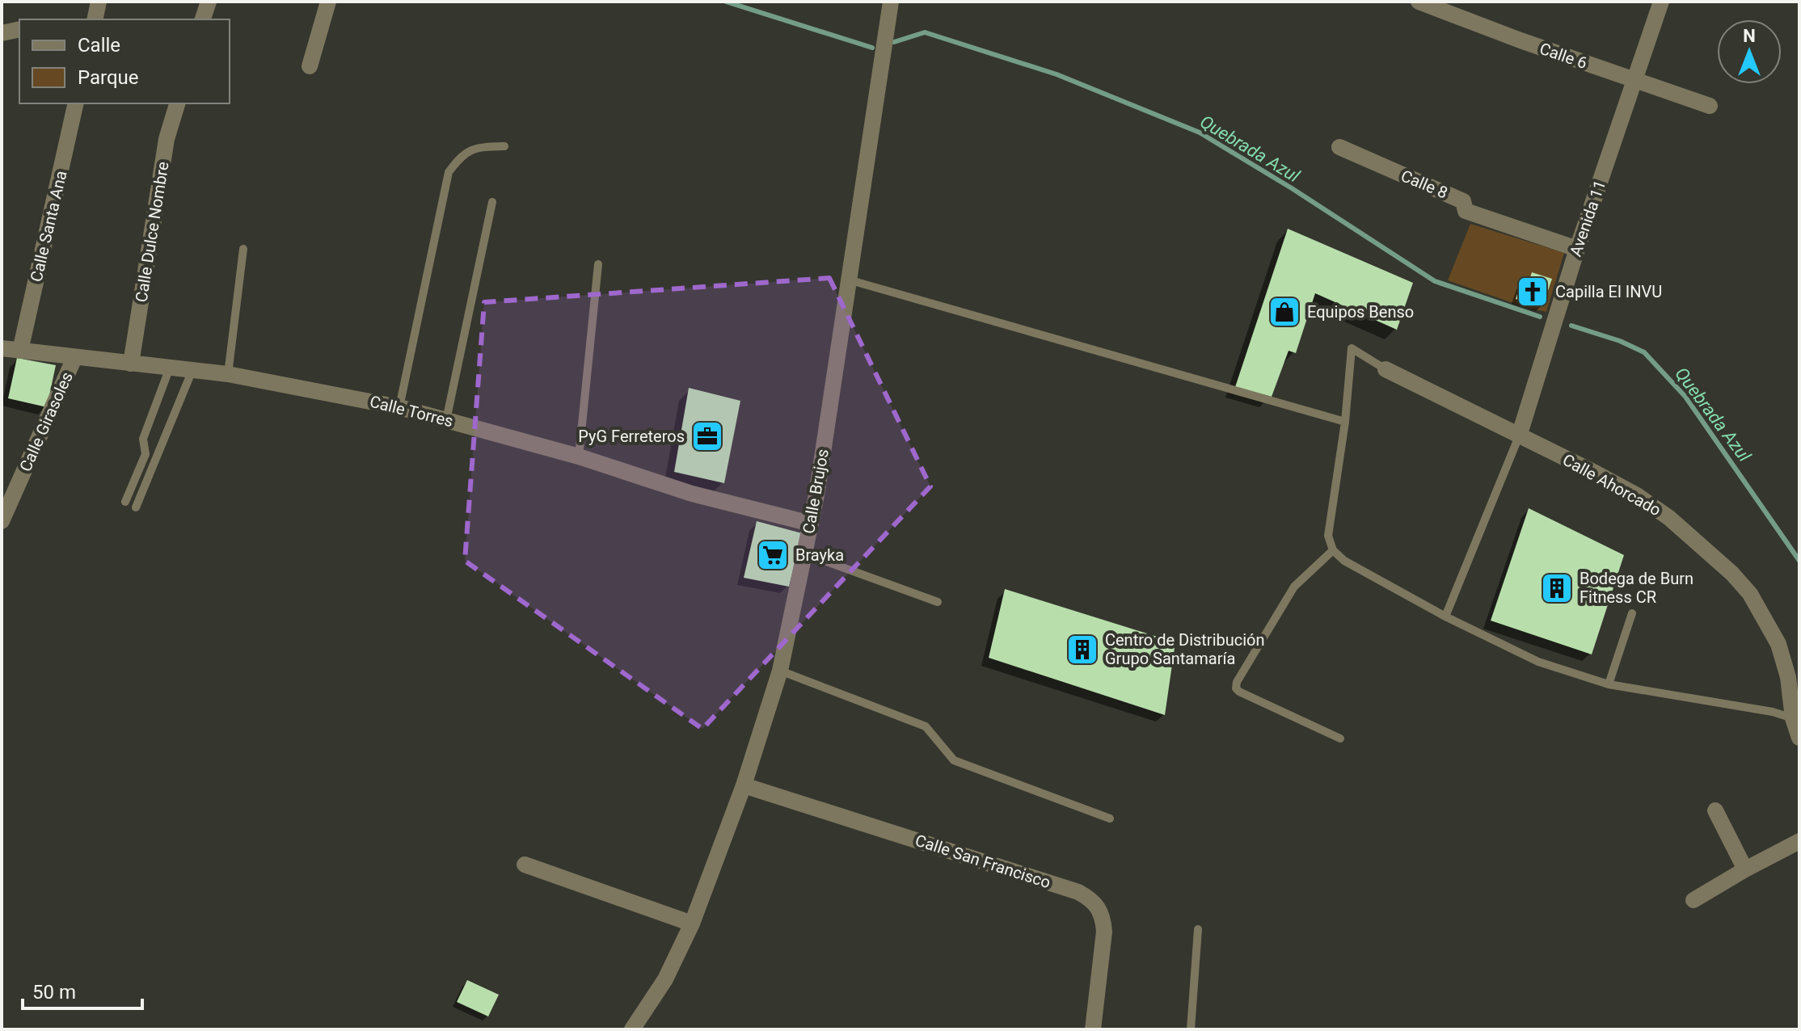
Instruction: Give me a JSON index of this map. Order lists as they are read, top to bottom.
{
  "streets": {
    "street": [
      "Calle 6",
      "Calle 8",
      "Avenida 11",
      "Calle Santa Ana",
      "Calle Dulce Nombre",
      "Calle Torres",
      "Calle Girasoles",
      "Calle Ahorcado",
      "Calle Brujos",
      "Calle San Francisco"
    ]
  },
  "crossings": [
    ["Calle 6", "Avenida 11"],
    ["Calle 8", "Avenida 11"],
    ["Avenida 11", "Calle Ahorcado"],
    ["Calle Santa Ana", "Calle Torres"],
    ["Calle Dulce Nombre", "Calle Torres"],
    ["Calle Torres", "Calle Girasoles"],
    ["Calle Torres", "Calle Brujos"],
    ["Calle Brujos", "Calle San Francisco"]
  ],
  "water": ["Quebrada Azul"],
  "places": {
    "church": ["Capilla El INVU"],
    "shop": ["Equipos Benso"],
    "office": ["PyG Ferreteros"],
    "supermarket": ["Brayka"],
    "building": ["Bodega de Burn Fitness CR", "Centro de Distribución Grupo Santamaría"]
  },
  "legend": ["Calle", "Parque"],
  "scale_bar": "50 m",
  "north": "top"
}
